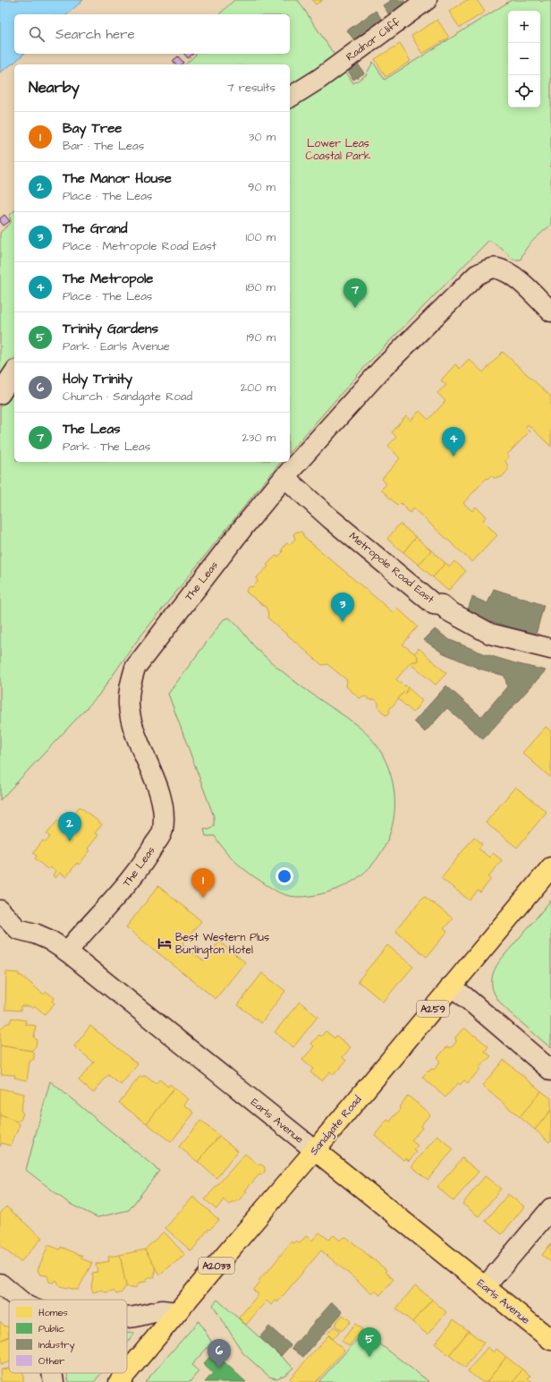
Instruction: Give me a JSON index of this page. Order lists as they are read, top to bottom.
{
  "streets": {
    "main road": [
      "A259",
      "Earls Avenue",
      "Sandgate Road",
      "A2033"
    ],
    "street": ["Radnor Cliff", "Metropole Road East", "The Leas"]
  },
  "crossings": [
    ["Metropole Road East", "The Leas"],
    ["The Leas", "Earls Avenue"],
    ["Earls Avenue", "Sandgate Road"]
  ],
  "parks": ["Lower Leas Coastal Park"],
  "places": {
    "hotel": ["Best Western Plus Burlington Hotel"]
  },
  "legend": [
    "Homes",
    "Public",
    "Industry",
    "Other"
  ],
  "page": {
    "map_buttons": ["+", "−"],
    "search": "Search here",
    "heading": ["Nearby", "7 results"],
    "list": [
      {
        "mark": "1",
        "name": "Bay Tree",
        "note": "Bar · The Leas",
        "value": "30 m"
      },
      {
        "mark": "2",
        "name": "The Manor House",
        "note": "Place · The Leas",
        "value": "90 m"
      },
      {
        "mark": "3",
        "name": "The Grand",
        "note": "Place · Metropole Road East",
        "value": "100 m"
      },
      {
        "mark": "4",
        "name": "The Metropole",
        "note": "Place · The Leas",
        "value": "180 m"
      },
      {
        "mark": "5",
        "name": "Trinity Gardens",
        "note": "Park · Earls Avenue",
        "value": "190 m"
      },
      {
        "mark": "6",
        "name": "Holy Trinity",
        "note": "Church · Sandgate Road",
        "value": "200 m"
      },
      {
        "mark": "7",
        "name": "The Leas",
        "note": "Park · The Leas",
        "value": "230 m"
      }
    ],
    "pins": [
      "7",
      "4",
      "3",
      "2",
      "1",
      "5",
      "6"
    ]
  }
}
